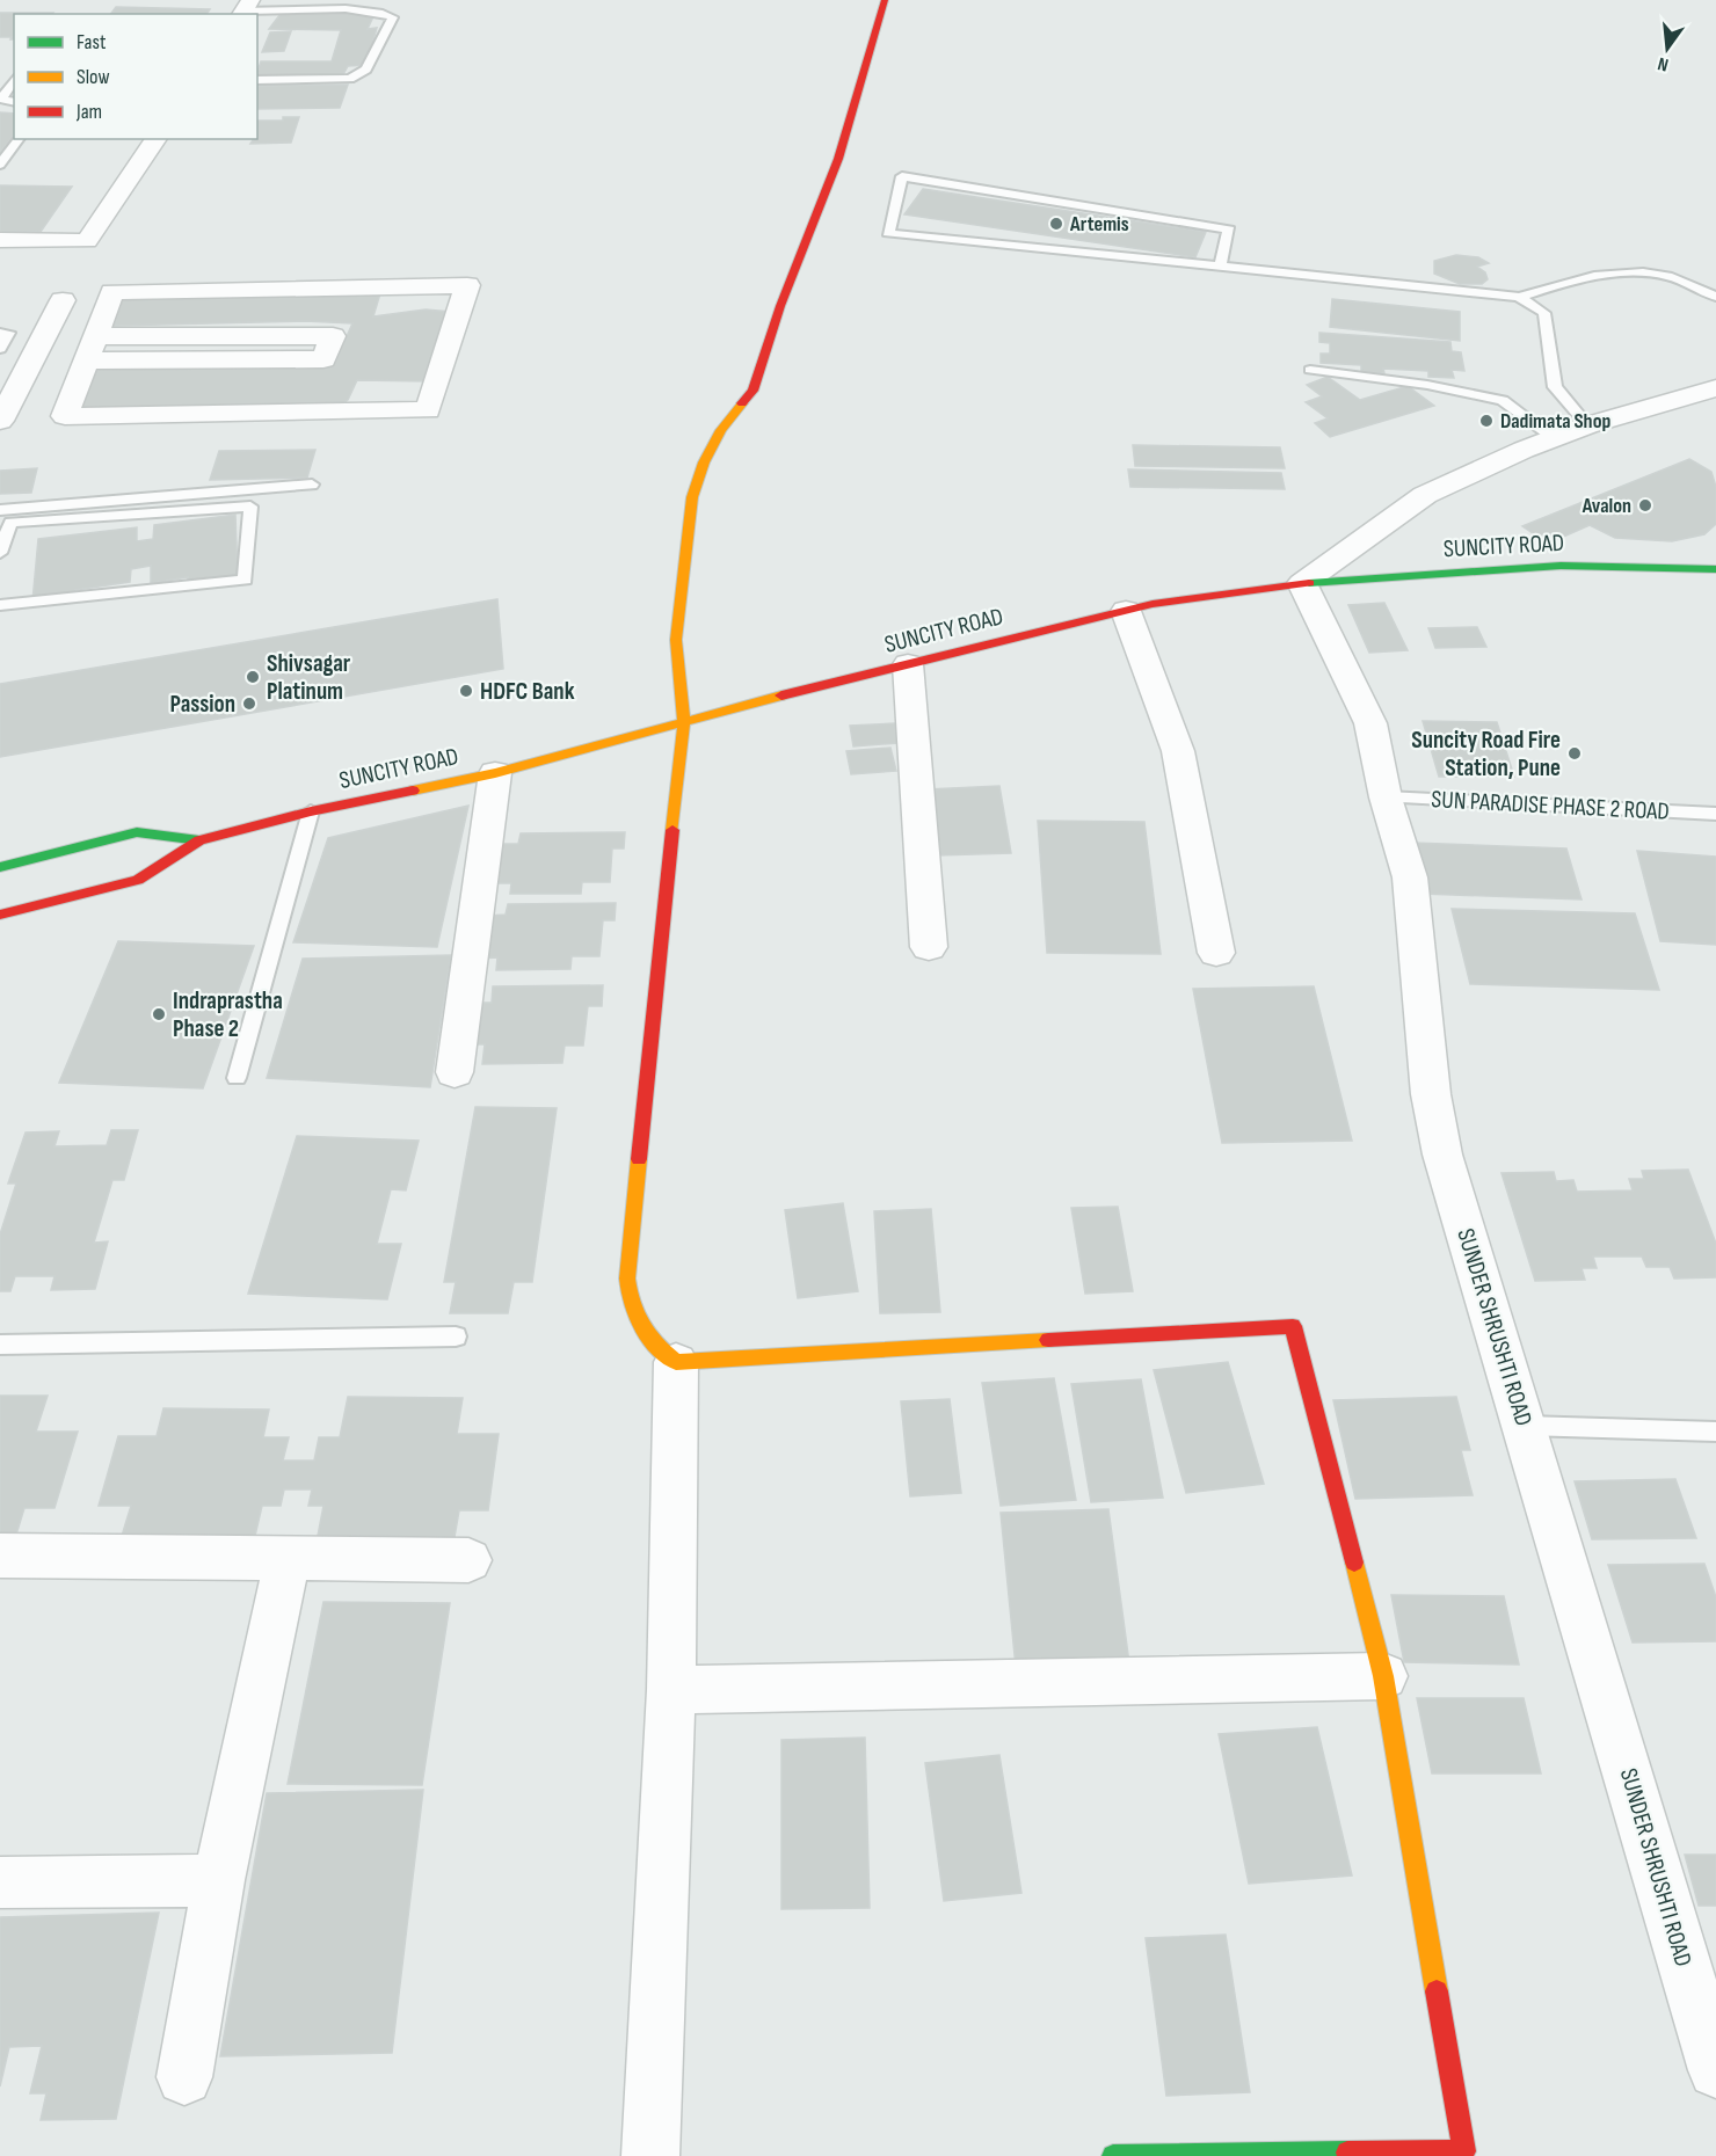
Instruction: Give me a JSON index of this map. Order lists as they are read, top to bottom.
{
  "streets": {
    "street": ["SUNCITY ROAD", "SUNDER SHRUSHTI ROAD"],
    "lane": ["SUN PARADISE PHASE 2 ROAD"]
  },
  "crossings": [
    ["SUNCITY ROAD", "SUNDER SHRUSHTI ROAD"],
    ["SUN PARADISE PHASE 2 ROAD", "SUNDER SHRUSHTI ROAD"]
  ],
  "places": [
    "Artemis",
    "Dadimata Shop",
    "Avalon",
    "Shivsagar Platinum",
    "HDFC Bank",
    "Passion",
    "Suncity Road Fire Station, Pune",
    "Indraprastha Phase 2"
  ],
  "legend": ["Fast", "Slow", "Jam"],
  "north": "bottom"
}
